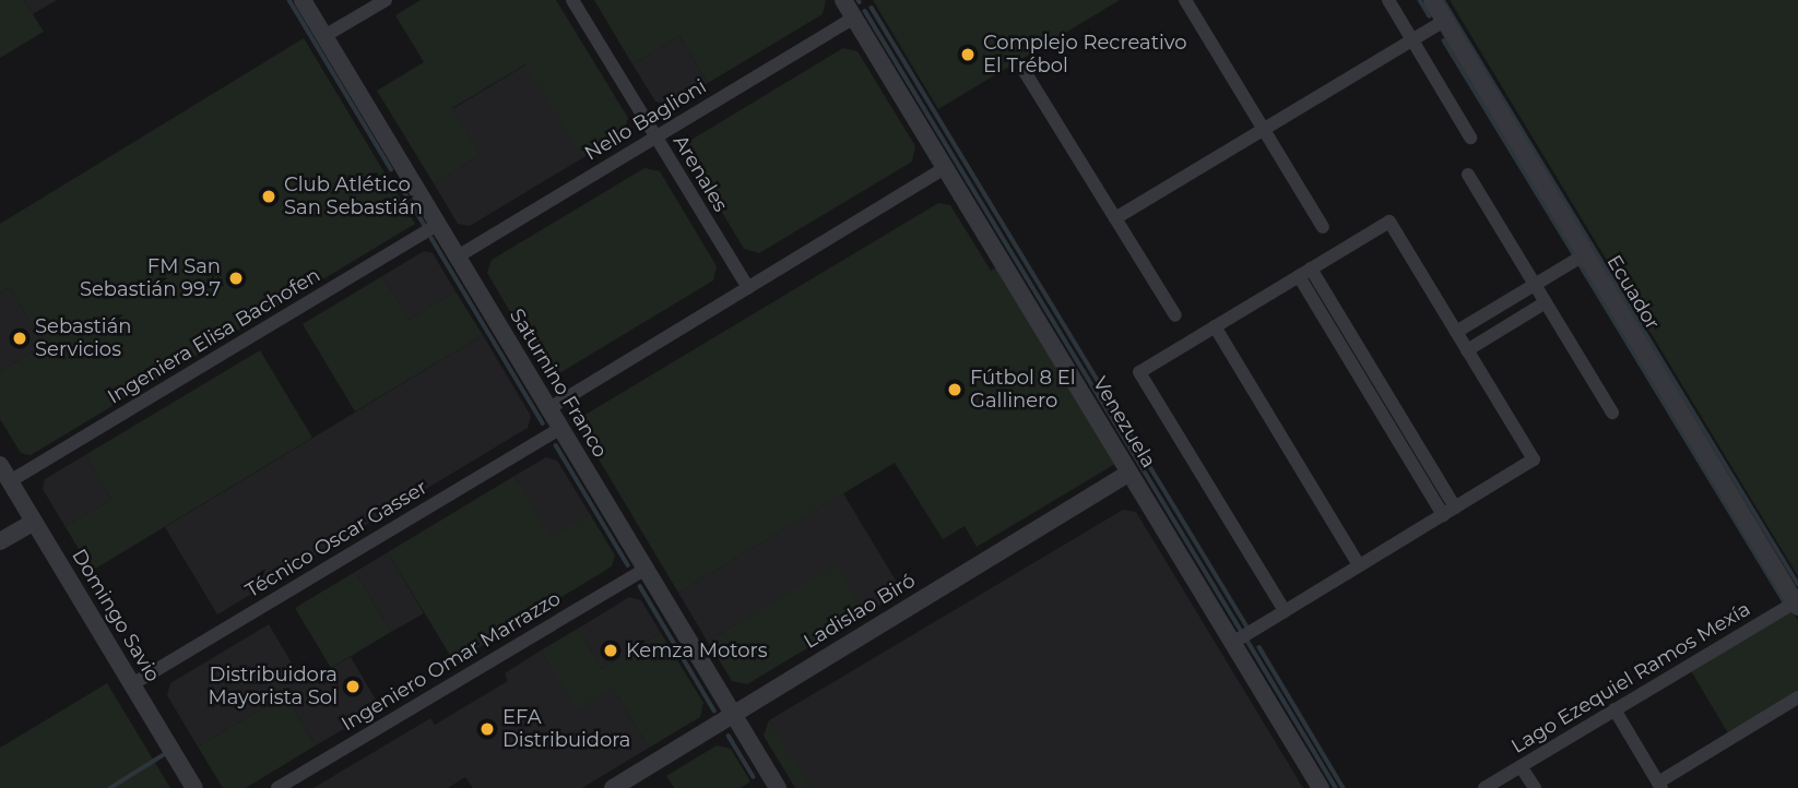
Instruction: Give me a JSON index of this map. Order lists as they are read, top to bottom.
{
  "streets": {
    "street": [
      "Nello Baglioni",
      "Arenales",
      "Ecuador",
      "Ingeniera Elisa Bachofen",
      "Saturnino Franco",
      "Venezuela",
      "Técnico Oscar Gasser",
      "Ladislao Biró",
      "Domingo Savio",
      "Ingeniero Omar Marrazzo",
      "Lago Ezequiel Ramos Mexía"
    ]
  },
  "crossings": [
    ["Nello Baglioni", "Arenales"],
    ["Nello Baglioni", "Saturnino Franco"],
    ["Nello Baglioni", "Venezuela"],
    ["Ecuador", "Lago Ezequiel Ramos Mexía"],
    ["Ingeniera Elisa Bachofen", "Saturnino Franco"],
    ["Ingeniera Elisa Bachofen", "Domingo Savio"],
    ["Saturnino Franco", "Técnico Oscar Gasser"],
    ["Saturnino Franco", "Ladislao Biró"],
    ["Saturnino Franco", "Ingeniero Omar Marrazzo"],
    ["Venezuela", "Ladislao Biró"],
    ["Técnico Oscar Gasser", "Domingo Savio"]
  ],
  "places": [
    "Complejo Recreativo El Trébol",
    "Club Atlético San Sebastián",
    "FM San Sebastián 99.7",
    "Sebastián Servicios",
    "Fútbol 8 El Gallinero",
    "Kemza Motors",
    "Distribuidora Mayorista Sol",
    "EFA Distribuidora"
  ]
}
